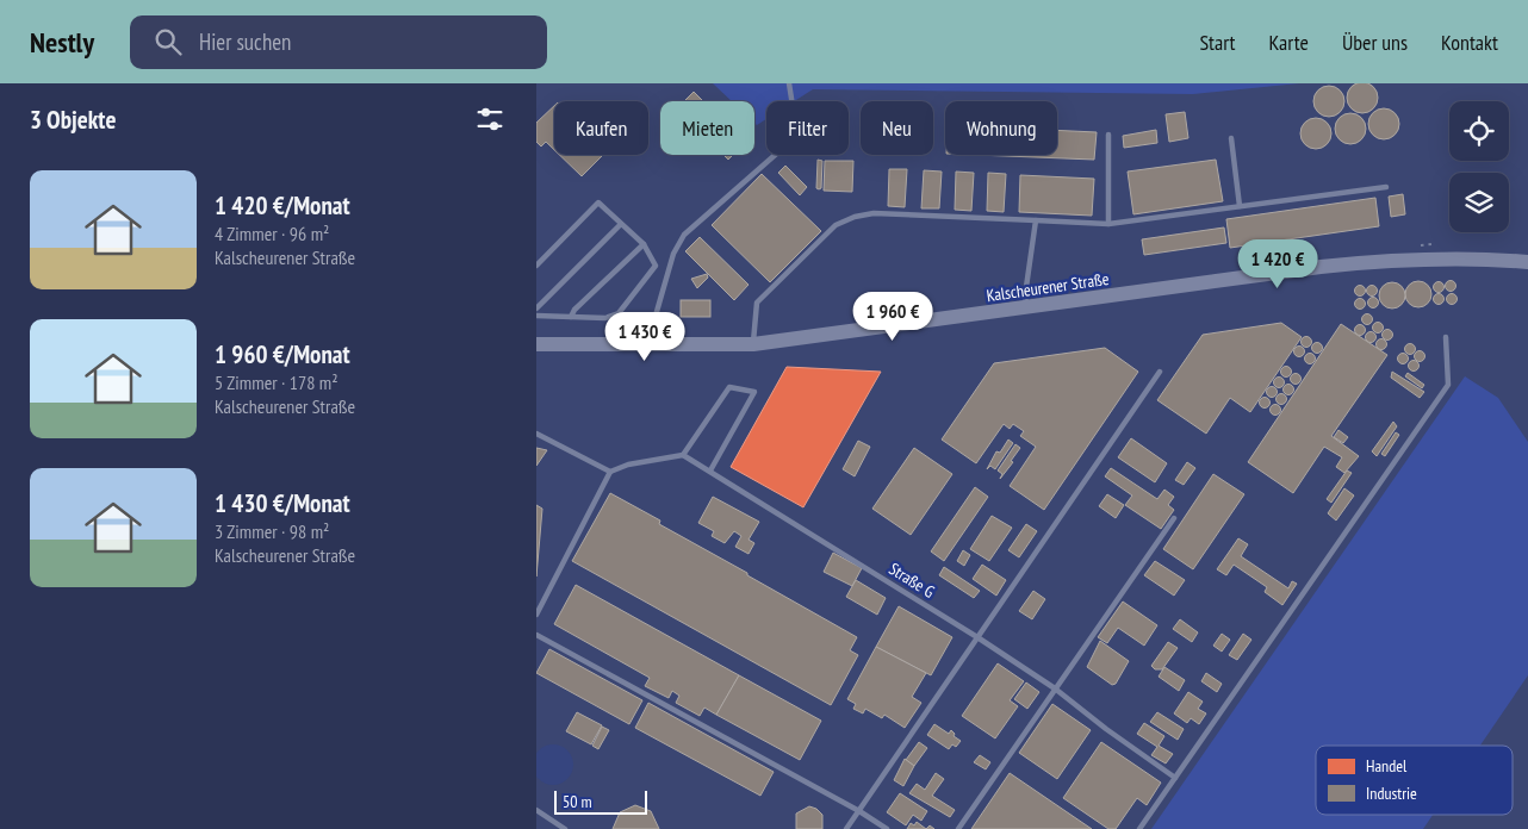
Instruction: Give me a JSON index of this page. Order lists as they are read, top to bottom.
{
  "streets": {
    "main road": ["Kalscheurener Straße"],
    "lane": ["Straße G"]
  },
  "legend": ["Handel", "Industrie"],
  "scale_bar": "50 m",
  "page": {
    "header": "Nestly",
    "search": "Hier suchen",
    "nav": [
      "Start",
      "Karte",
      "Über uns",
      "Kontakt"
    ],
    "heading": "3 Objekte",
    "chip": [
      "Kaufen",
      "Mieten",
      "Filter",
      "Neu",
      "Wohnung"
    ],
    "list": [
      {
        "name": "1 420 €/Monat",
        "note": "4 Zimmer · 96 m² · Kalscheurener Straße"
      },
      {
        "name": "1 960 €/Monat",
        "note": "5 Zimmer · 178 m² · Kalscheurener Straße"
      },
      {
        "name": "1 430 €/Monat",
        "note": "3 Zimmer · 98 m² · Kalscheurener Straße"
      }
    ],
    "price": ["1 420 €", "1 960 €", "1 430 €"],
    "scale": "50 m"
  }
}
